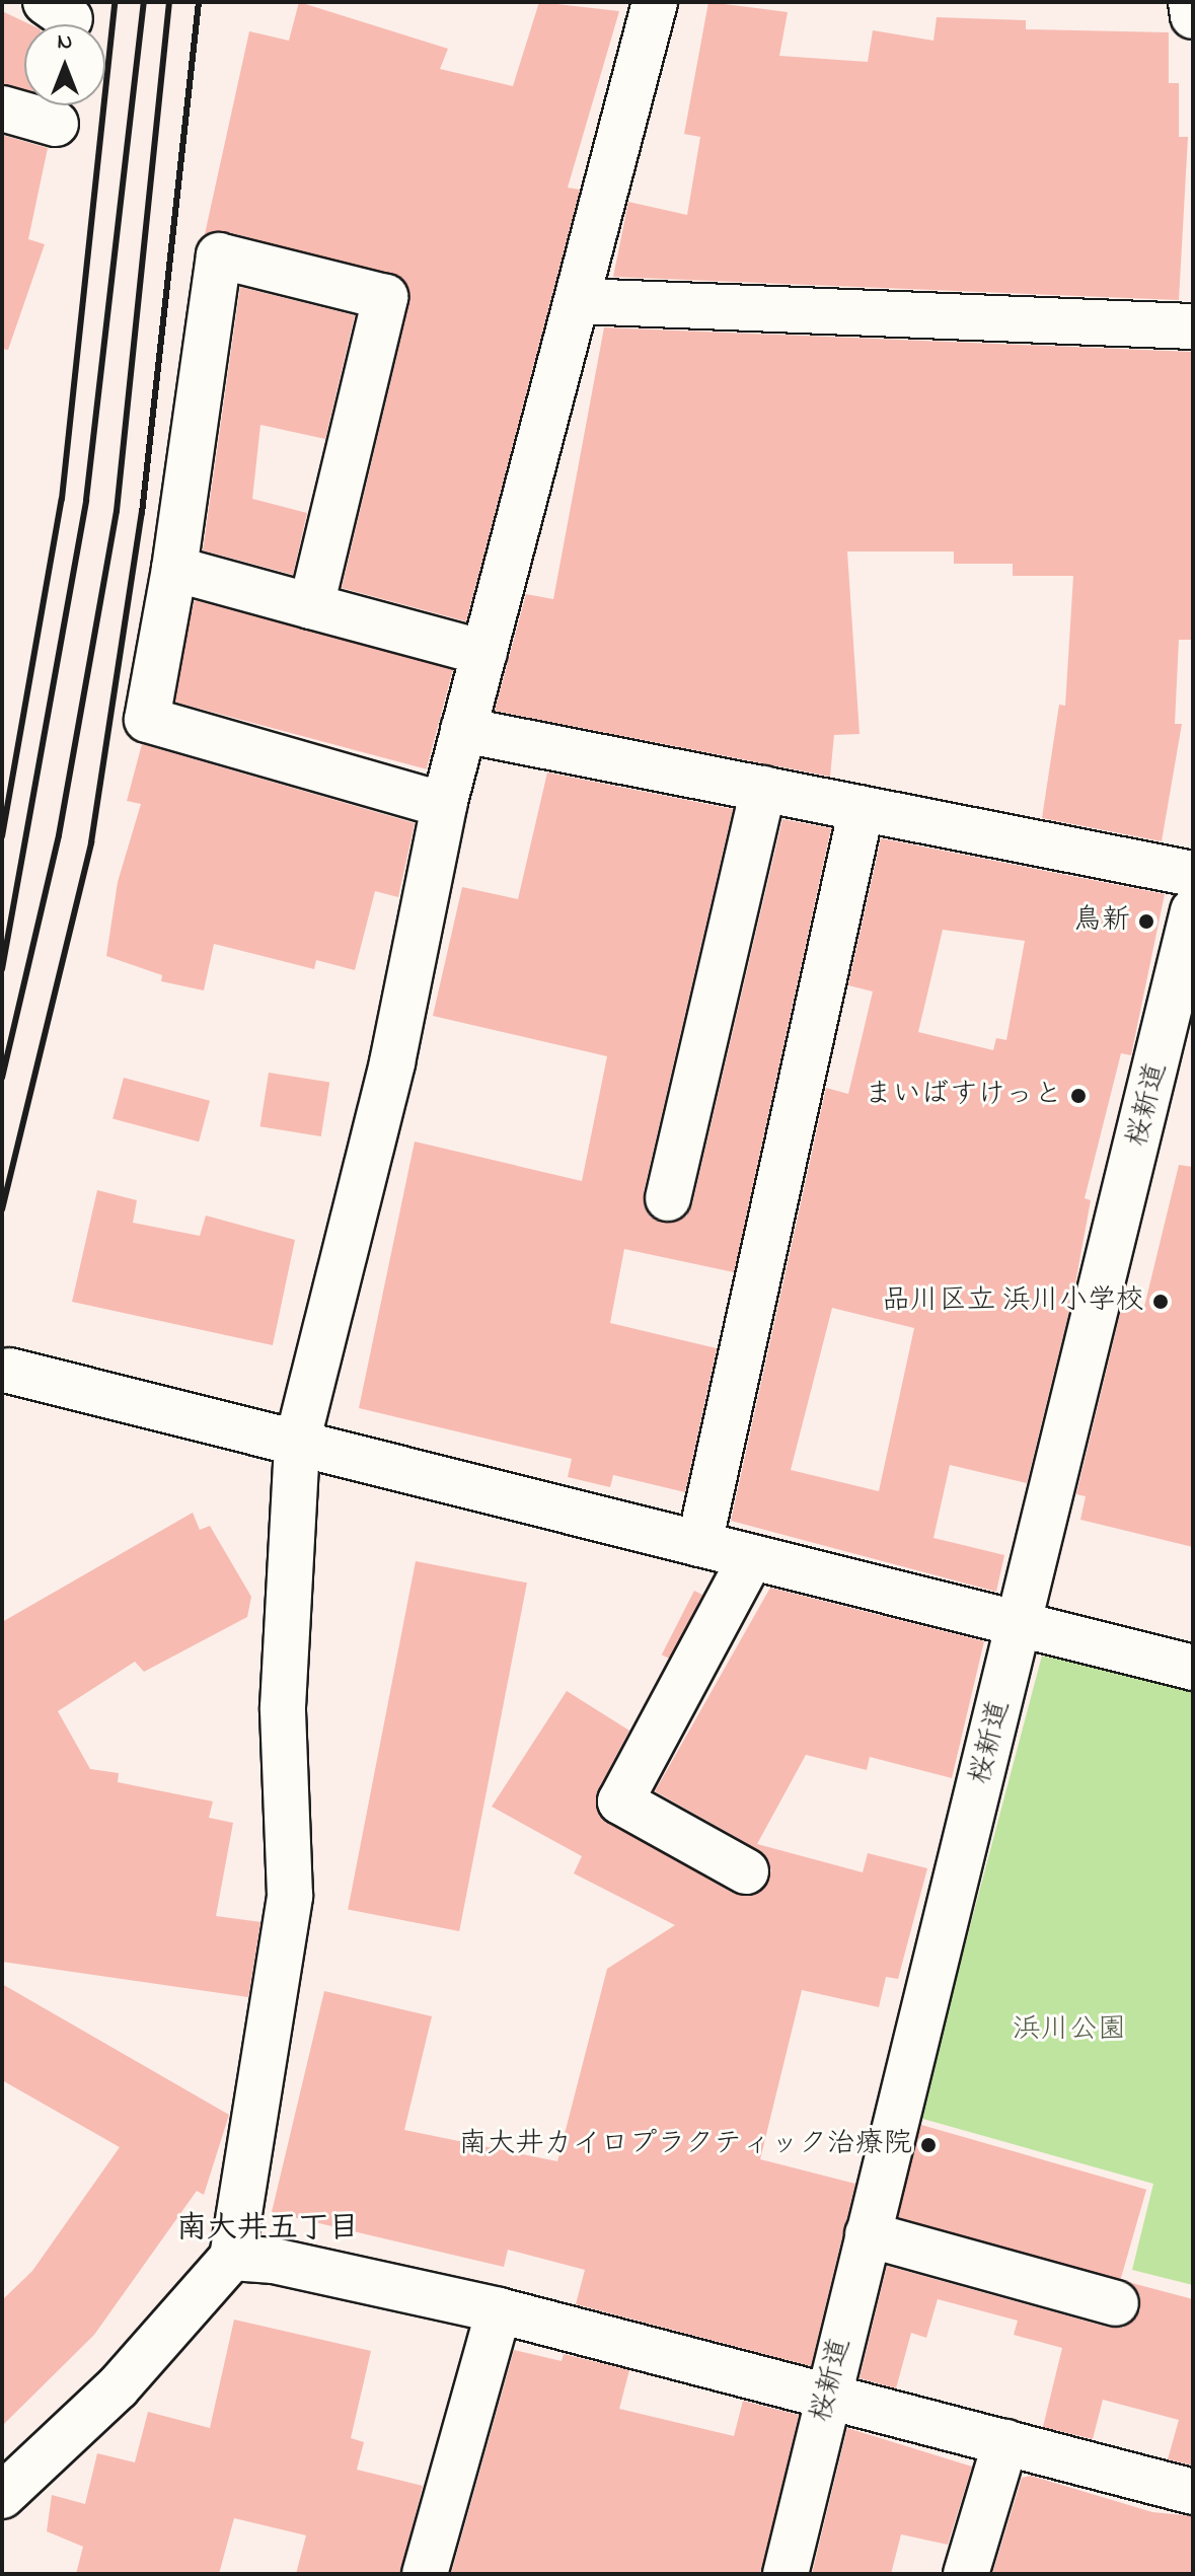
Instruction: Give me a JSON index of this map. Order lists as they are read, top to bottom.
{
  "streets": {
    "street": ["桜新道"]
  },
  "districts": ["南大井五丁目"],
  "parks": ["浜川公園"],
  "places": [
    "鳥新",
    "まいばすけっと",
    "品川区立 浜川小学校",
    "南大井カイロプラクティック治療院"
  ],
  "north": "top"
}
